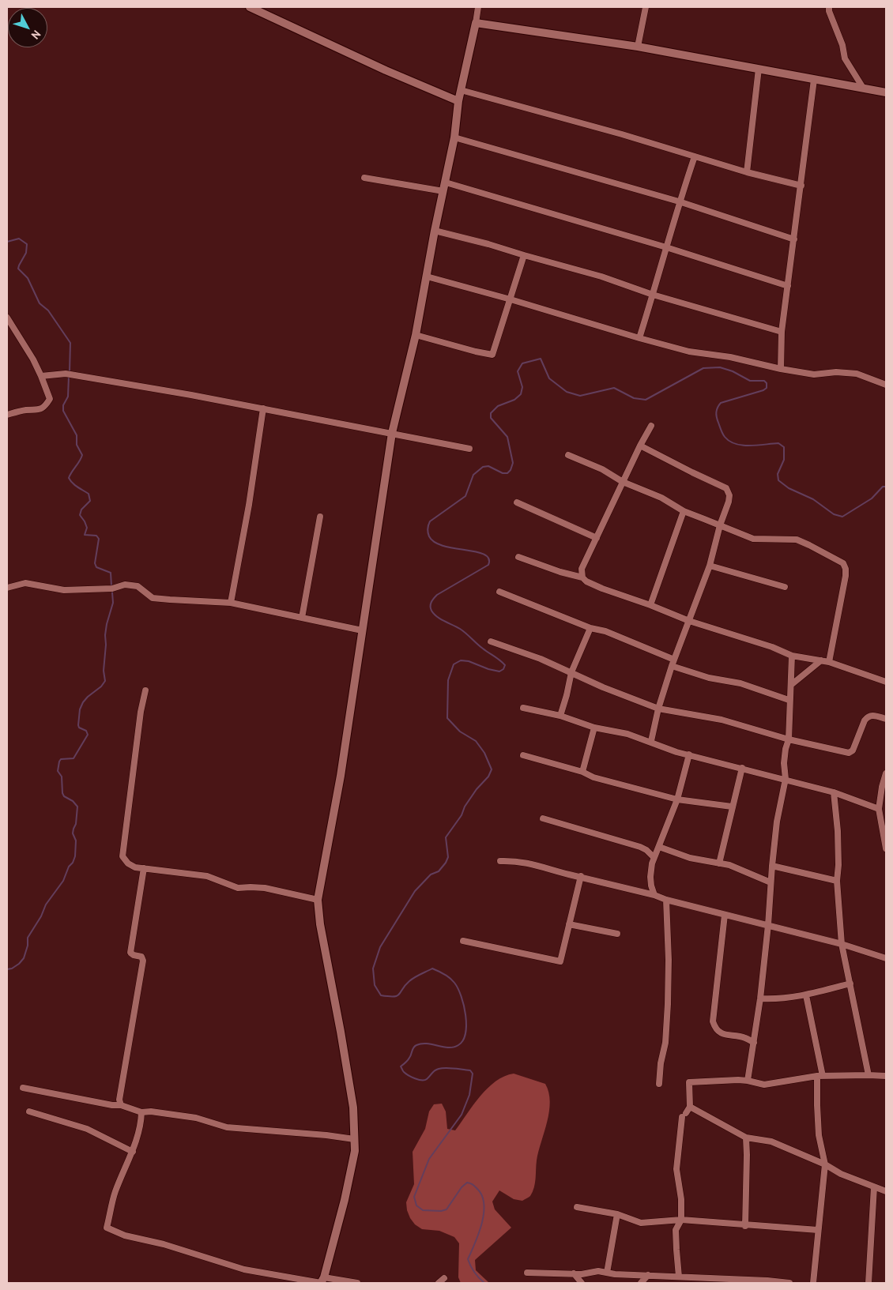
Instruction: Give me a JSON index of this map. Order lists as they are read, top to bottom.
{
  "north": "bottom right"
}
